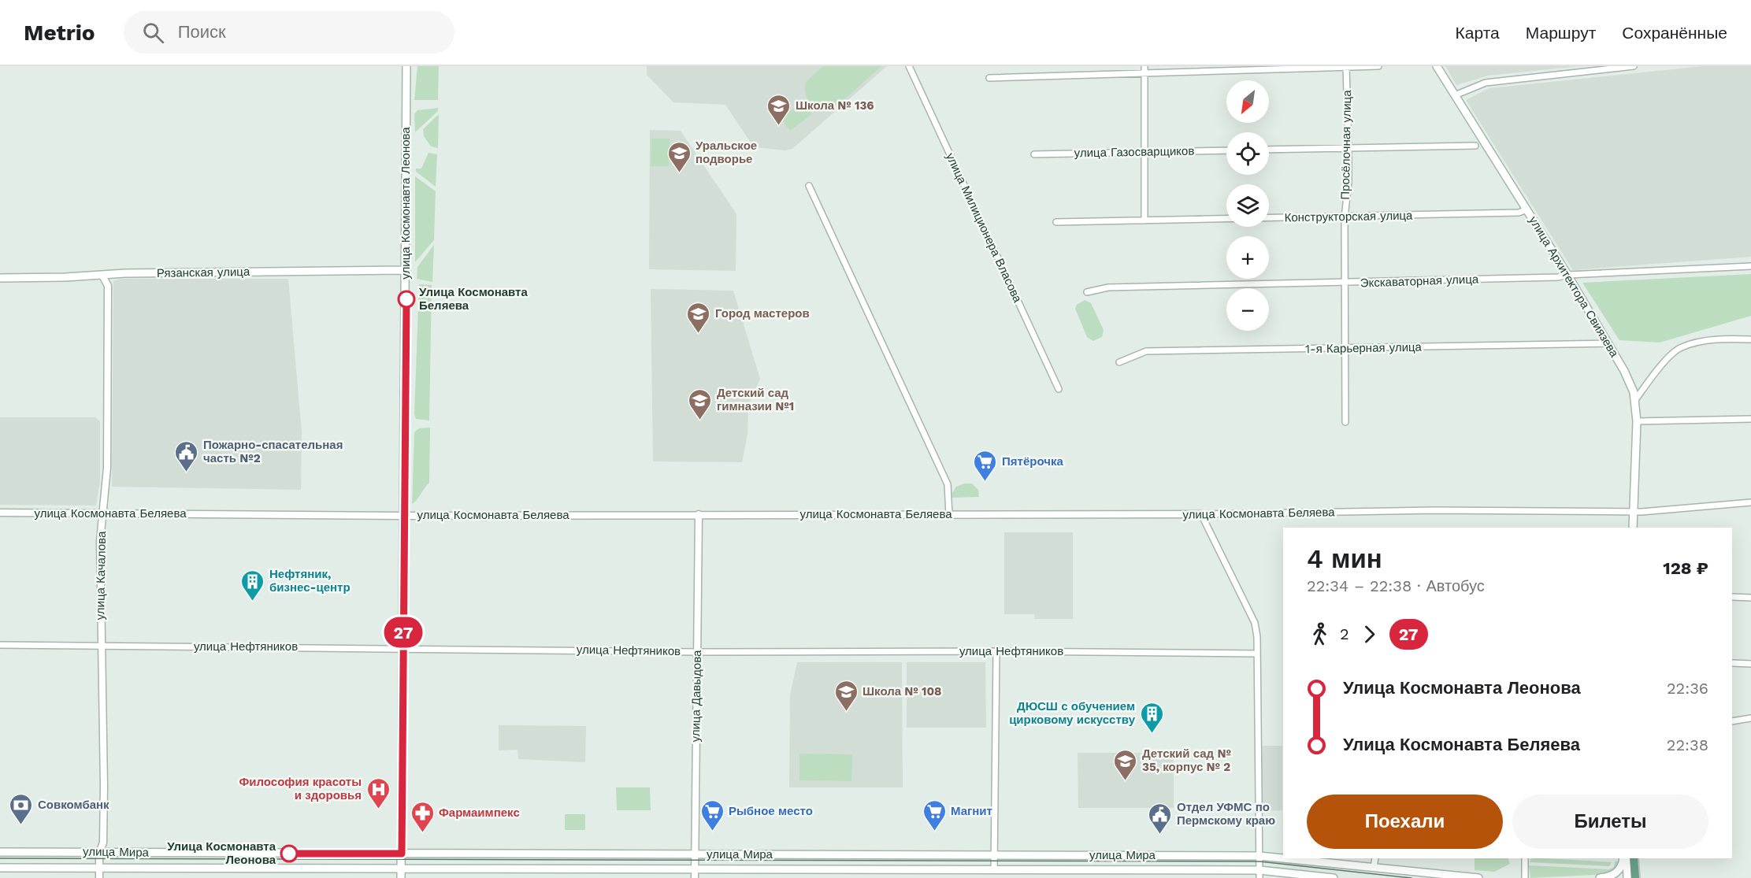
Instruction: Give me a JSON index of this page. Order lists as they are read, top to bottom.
{
  "streets": {
    "main road": [
      "улица Космонавта Леонова",
      "Рязанская улица",
      "улица Архитектора Свиязева",
      "улица Мира"
    ],
    "street": [
      "Просёлочная улица",
      "улица Газосварщиков",
      "Конструкторская улица",
      "улица Милиционера Власова",
      "Экскаваторная улица",
      "1-я Карьерная улица",
      "улица Космонавта Беляева",
      "улица Качалова",
      "улица Нефтяников",
      "улица Давыдова"
    ]
  },
  "crossings": [
    ["Просёлочная улица", "Конструкторская улица"],
    ["Просёлочная улица", "Экскаваторная улица"],
    ["Просёлочная улица", "1-я Карьерная улица"],
    ["улица Космонавта Леонова", "Рязанская улица"],
    ["улица Космонавта Леонова", "улица Космонавта Беляева"],
    ["улица Космонавта Леонова", "улица Нефтяников"],
    ["улица Космонавта Леонова", "улица Мира"],
    ["Конструкторская улица", "улица Архитектора Свиязева"],
    ["Рязанская улица", "улица Качалова"],
    ["Экскаваторная улица", "улица Архитектора Свиязева"],
    ["улица Архитектора Свиязева", "1-я Карьерная улица"],
    ["улица Архитектора Свиязева", "улица Космонавта Беляева"],
    ["улица Космонавта Беляева", "улица Качалова"],
    ["улица Космонавта Беляева", "улица Давыдова"],
    ["улица Качалова", "улица Нефтяников"],
    ["улица Качалова", "улица Мира"],
    ["улица Нефтяников", "улица Давыдова"],
    ["улица Давыдова", "улица Мира"]
  ],
  "places": {
    "school or university": [
      "Школа № 136",
      "Уральское подворье",
      "Город мастеров",
      "Детский сад гимназии №1",
      "Школа № 108",
      "Детский сад № 35, корпус № 2"
    ],
    "other": ["Улица Космонавта Беляева", "Улица Космонавта Леонова"],
    "public building": ["Пожарно-спасательная часть №2", "Отдел УФМС по Пермскому краю"],
    "supermarket": ["Пятёрочка", "Рыбное место", "Магнит"],
    "building": ["Нефтяник, бизнес-центр", "ДЮСШ с обучением цирковому искусству"],
    "hospital": ["Философия красоты и здоровья"],
    "bank": ["Совкомбанк"],
    "pharmacy": ["Фармаимпекс"]
  },
  "lines": ["bus line 27"],
  "north": "bottom left",
  "page": {
    "header": "Metrio",
    "search": "Поиск",
    "nav": ["Карта", "Маршрут", "Сохранённые"],
    "on_map": "27",
    "map_buttons": ["+", "−"],
    "heading": ["4 мин", "22:34 – 22:38 · Автобус", "128 ₽"],
    "legs": ["2", "27"],
    "list": [
      {
        "name": "Улица Космонавта Леонова",
        "value": "22:36"
      },
      {
        "name": "Улица Космонавта Беляева",
        "value": "22:38"
      }
    ],
    "buttons": ["Поехали", "Билеты"]
  }
}
